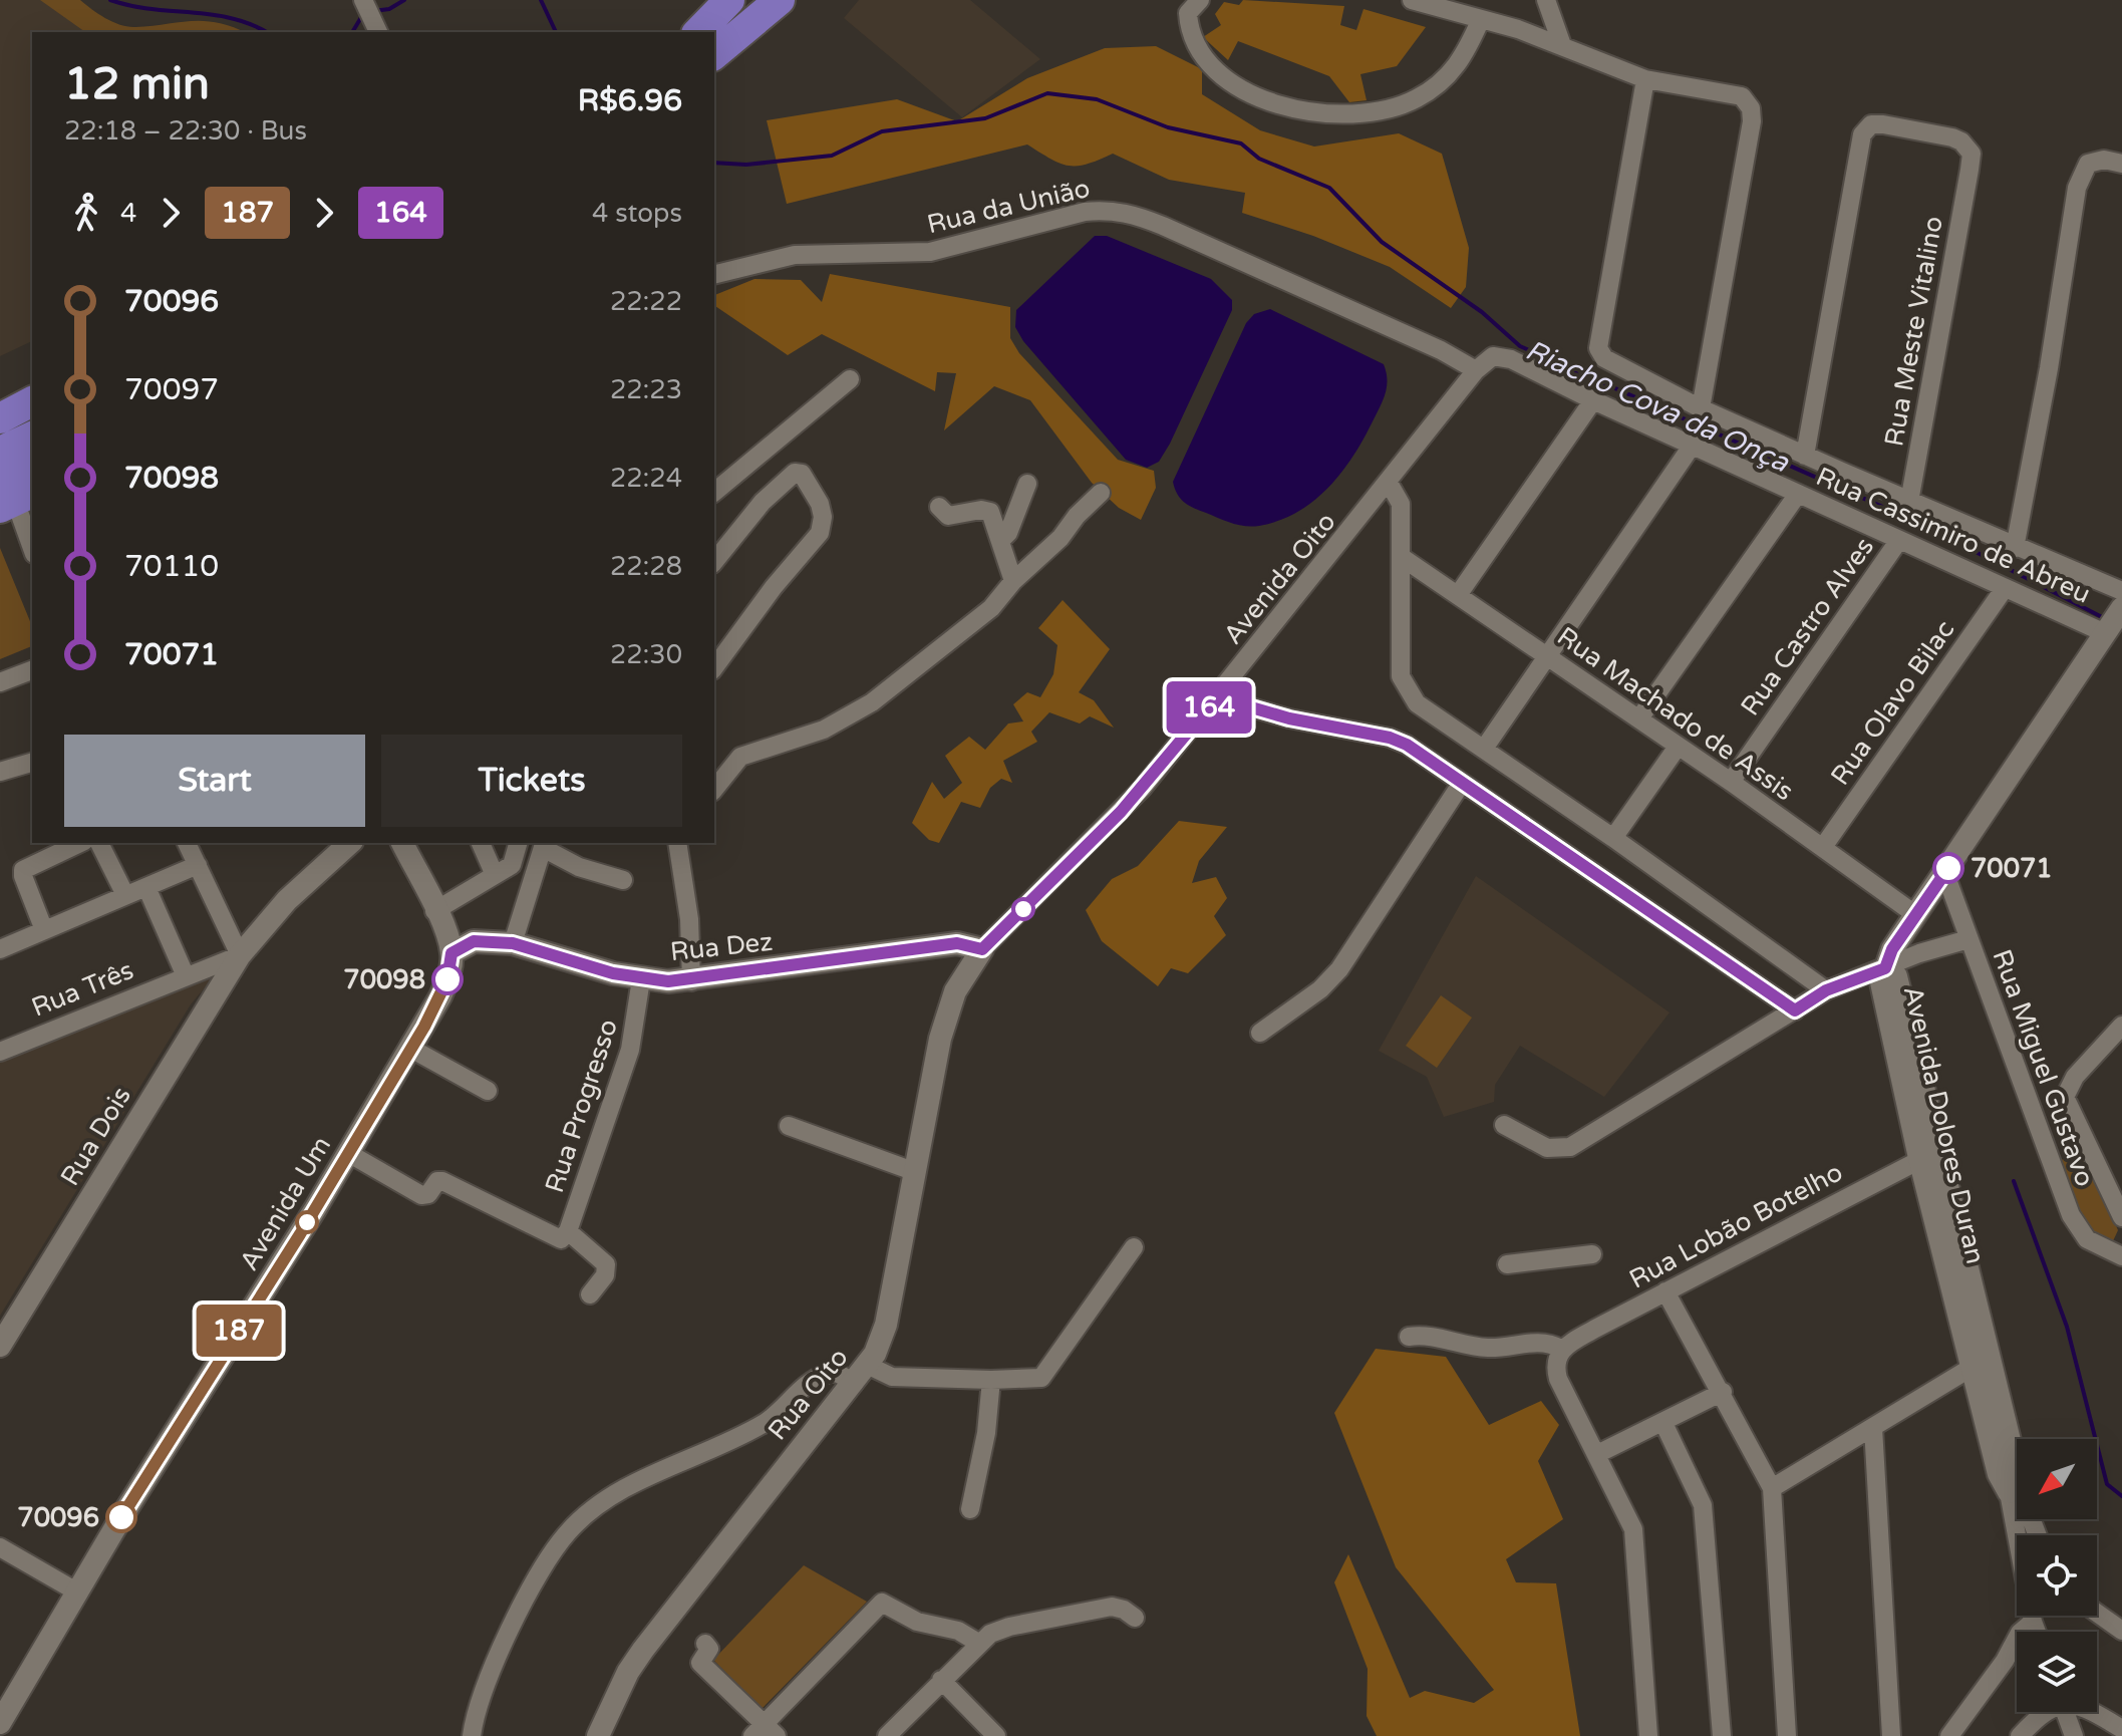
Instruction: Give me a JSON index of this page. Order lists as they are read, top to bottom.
{
  "streets": {
    "street": [
      "Rua da União",
      "Rua Meste Vitalino",
      "Rua Cassimiro de Abreu",
      "Avenida Oito",
      "Rua Castro Alves",
      "Rua Olavo Bilac",
      "Rua Machado de Assis",
      "Rua Dez",
      "Rua Três",
      "Rua Miguel Gustavo",
      "Rua Progresso",
      "Avenida Dolores Duran",
      "Rua Dois",
      "Avenida Um",
      "Rua Lobão Botelho",
      "Rua Oito"
    ]
  },
  "crossings": [
    ["Rua da União", "Rua Cassimiro de Abreu"],
    ["Rua da União", "Avenida Oito"],
    ["Rua Meste Vitalino", "Rua Cassimiro de Abreu"],
    ["Rua Cassimiro de Abreu", "Avenida Oito"],
    ["Rua Cassimiro de Abreu", "Rua Castro Alves"],
    ["Rua Cassimiro de Abreu", "Rua Olavo Bilac"],
    ["Avenida Oito", "Rua Dez"],
    ["Avenida Oito", "Rua Oito"],
    ["Rua Castro Alves", "Rua Machado de Assis"],
    ["Rua Olavo Bilac", "Rua Machado de Assis"],
    ["Rua Dez", "Rua Progresso"],
    ["Rua Dez", "Avenida Um"],
    ["Rua Dez", "Rua Oito"],
    ["Rua Três", "Rua Dois"],
    ["Avenida Dolores Duran", "Rua Lobão Botelho"]
  ],
  "water": ["Riacho Cova da Onça"],
  "places": ["70071", "70098", "70096"],
  "lines": ["bus line 164", "bus line 187"],
  "north": "bottom left",
  "page": {
    "on_map": ["187", "164"],
    "heading": ["12 min", "22:18 – 22:30 · Bus", "R$6.96"],
    "legs": [
      "4",
      "187",
      "164",
      "4 stops"
    ],
    "list": [
      {
        "name": "70096",
        "value": "22:22"
      },
      {
        "name": "70097",
        "value": "22:23"
      },
      {
        "name": "70098",
        "value": "22:24"
      },
      {
        "name": "70110",
        "value": "22:28"
      },
      {
        "name": "70071",
        "value": "22:30"
      }
    ],
    "buttons": ["Start", "Tickets"]
  }
}
